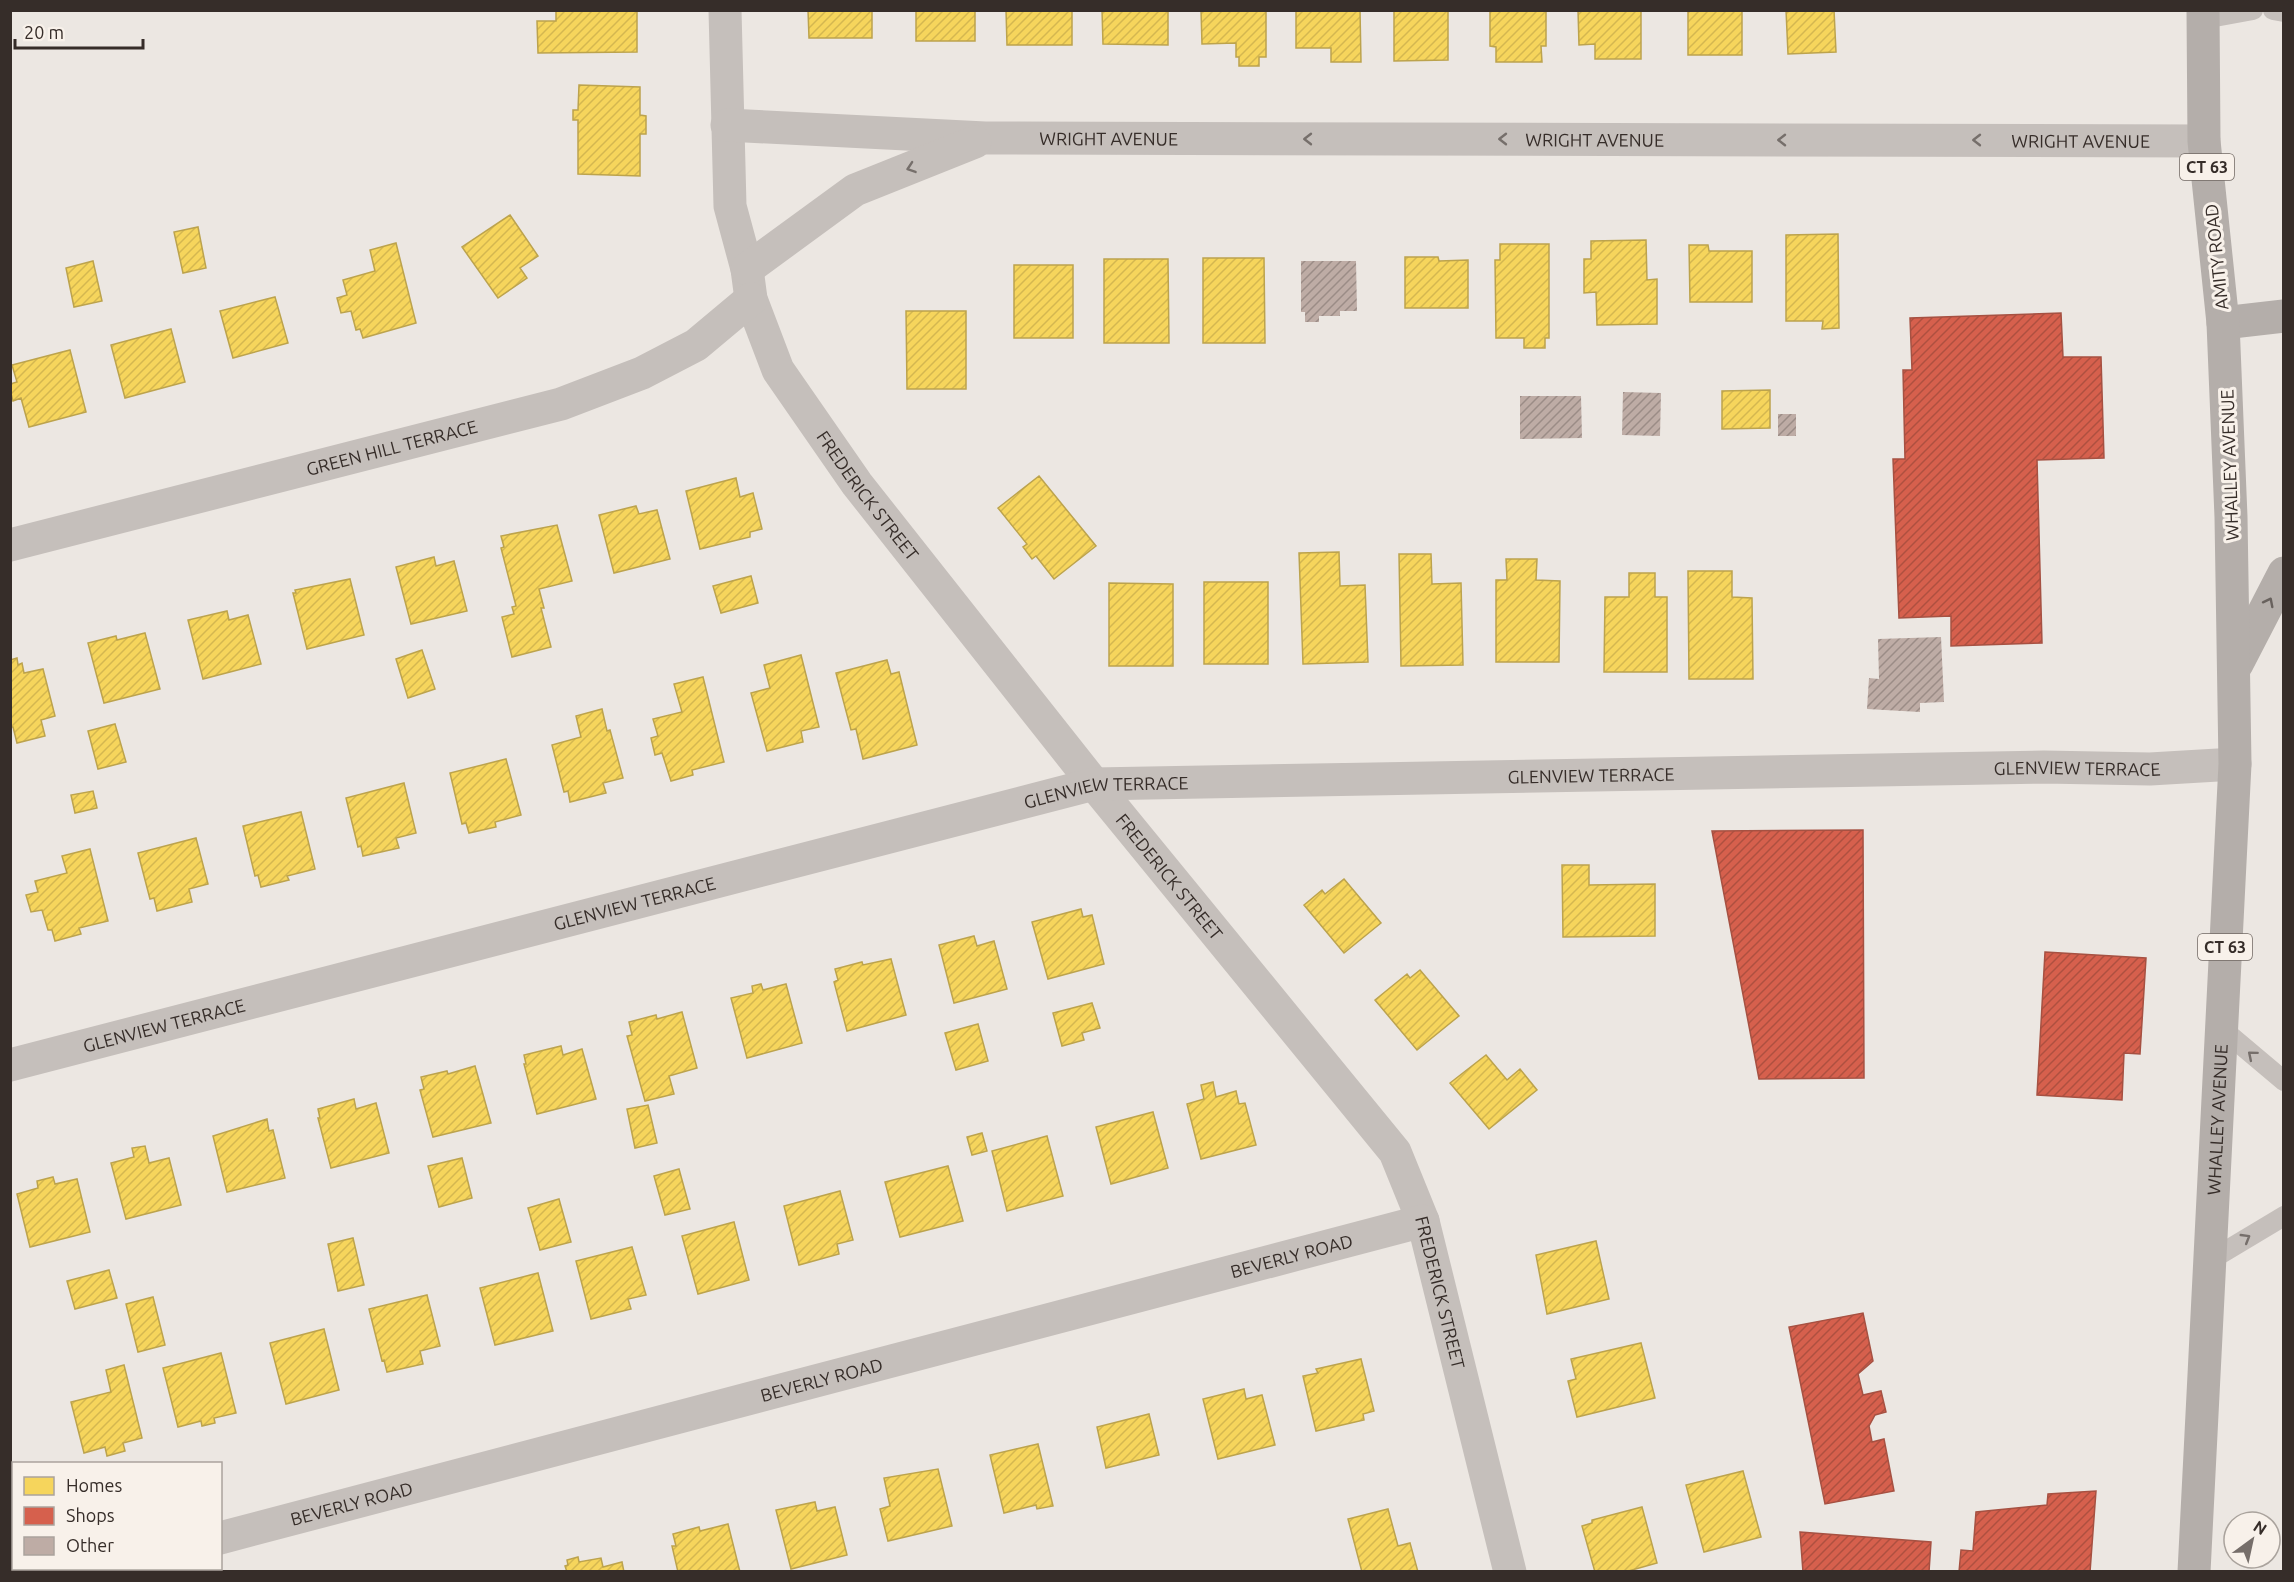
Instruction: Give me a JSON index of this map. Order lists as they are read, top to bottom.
{
  "streets": {
    "main road": ["CT 63", "AMITY ROAD", "WHALLEY AVENUE"],
    "street": [
      "WRIGHT AVENUE",
      "GREEN HILL TERRACE",
      "FREDERICK STREET",
      "GLENVIEW TERRACE",
      "BEVERLY ROAD"
    ]
  },
  "crossings": [
    ["WRIGHT AVENUE", "AMITY ROAD"],
    ["WRIGHT AVENUE", "GREEN HILL TERRACE"],
    ["WRIGHT AVENUE", "FREDERICK STREET"],
    ["AMITY ROAD", "WHALLEY AVENUE"],
    ["GREEN HILL TERRACE", "FREDERICK STREET"],
    ["WHALLEY AVENUE", "GLENVIEW TERRACE"],
    ["FREDERICK STREET", "GLENVIEW TERRACE"],
    ["FREDERICK STREET", "BEVERLY ROAD"]
  ],
  "one_way": ["WRIGHT AVENUE"],
  "legend": ["Homes", "Shops", "Other"],
  "scale_bar": "20 m",
  "north": "top right"
}
